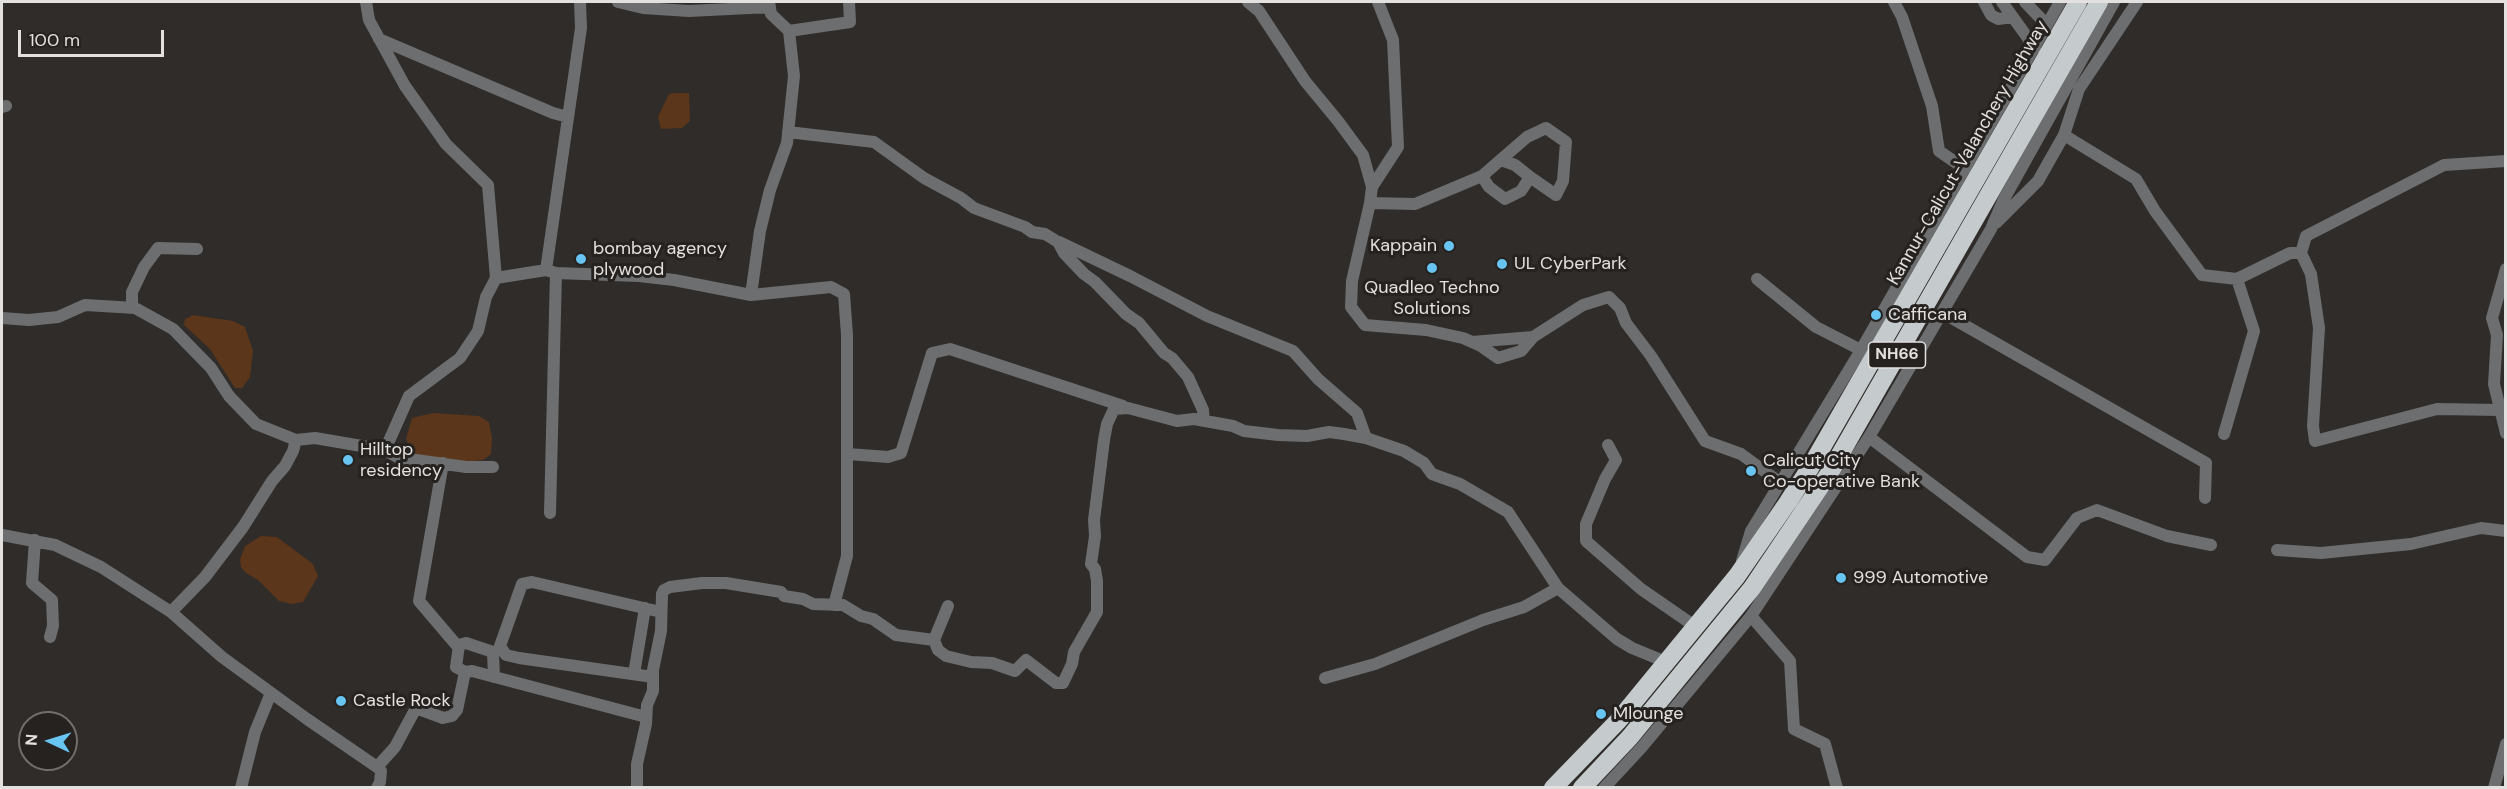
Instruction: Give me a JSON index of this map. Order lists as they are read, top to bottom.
{
  "streets": {
    "highway": ["Kannur-Calicut-Valanchery Highway", "NH66"]
  },
  "places": [
    "Kappain",
    "bombay agency plywood",
    "UL CyberPark",
    "Quadleo Techno Solutions",
    "Cafficana",
    "Hilltop residency",
    "Calicut City Co-operative Bank",
    "999 Automotive",
    "Castle Rock",
    "Mlounge"
  ],
  "scale_bar": "100 m",
  "north": "left"
}
